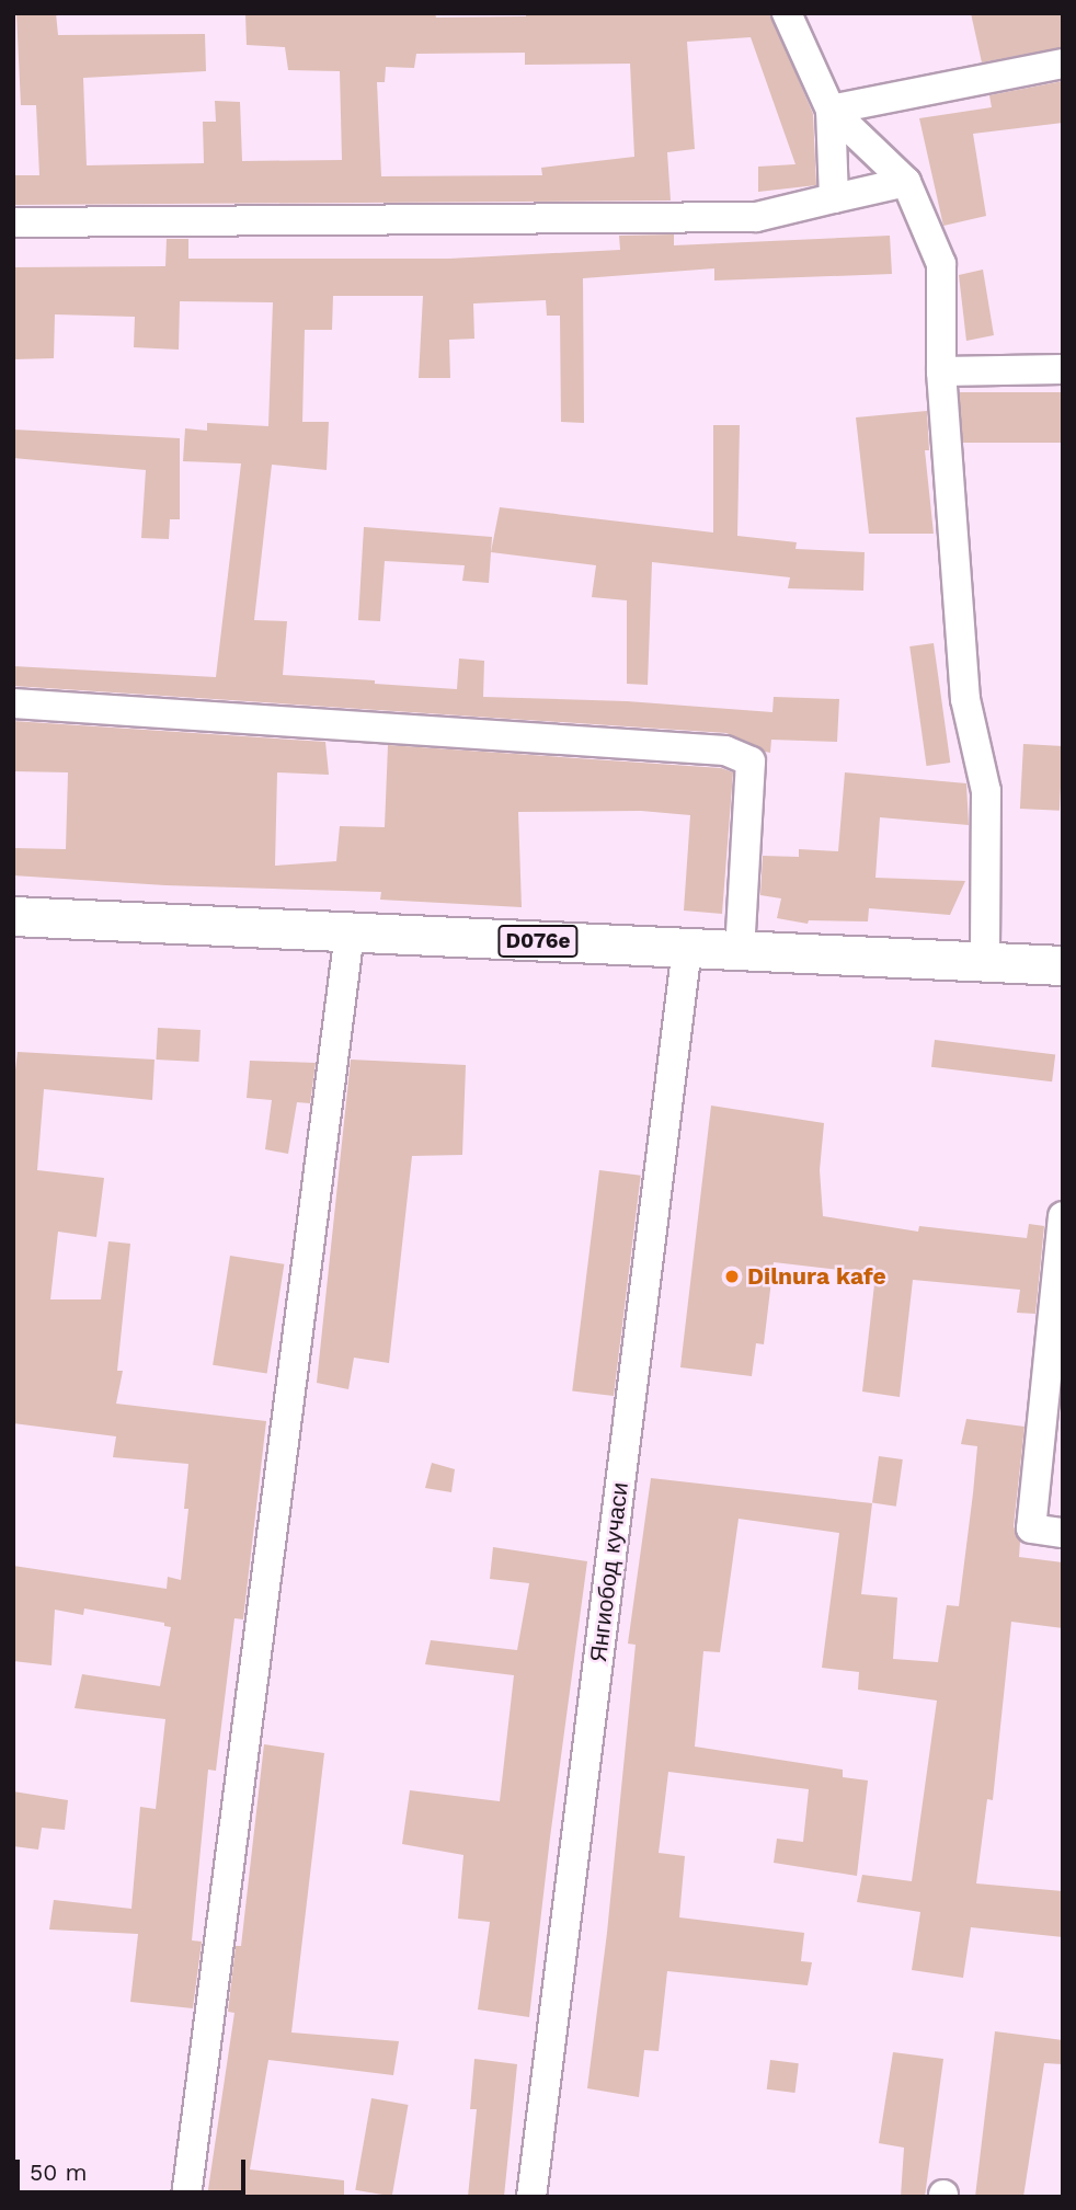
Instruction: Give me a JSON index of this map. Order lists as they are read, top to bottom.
{
  "streets": {
    "main road": ["D076e"],
    "street": ["Янгиобод кучаси"]
  },
  "crossings": [
    ["D076e", "Янгиобод кучаси"]
  ],
  "places": ["Dilnura kafe"],
  "scale_bar": "50 m"
}
